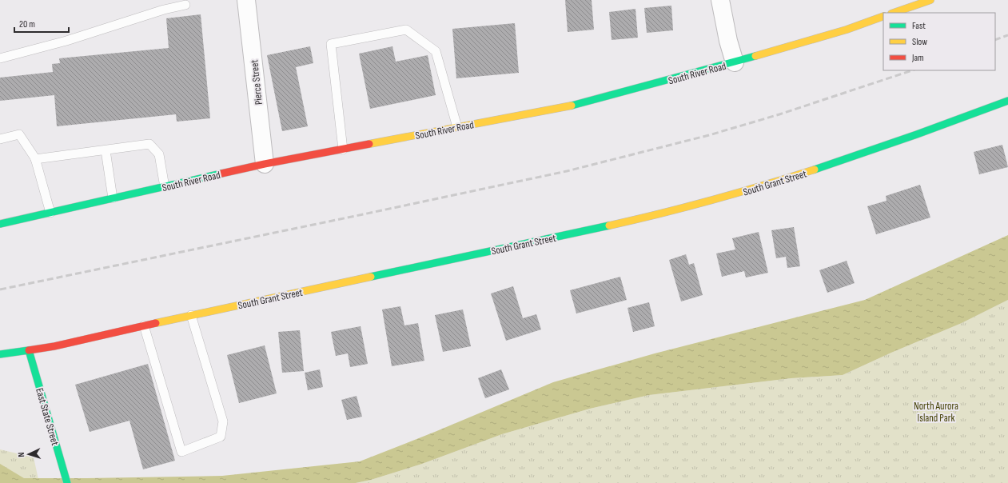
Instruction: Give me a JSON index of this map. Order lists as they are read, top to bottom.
{
  "streets": {
    "main road": ["South River Road", "South Grant Street", "East State Street"],
    "street": ["Pierce Street"]
  },
  "crossings": [
    ["South River Road", "Pierce Street"],
    ["South Grant Street", "East State Street"]
  ],
  "parks": ["North Aurora Island Park"],
  "legend": ["Fast", "Slow", "Jam"],
  "scale_bar": "20 m",
  "north": "left"
}
